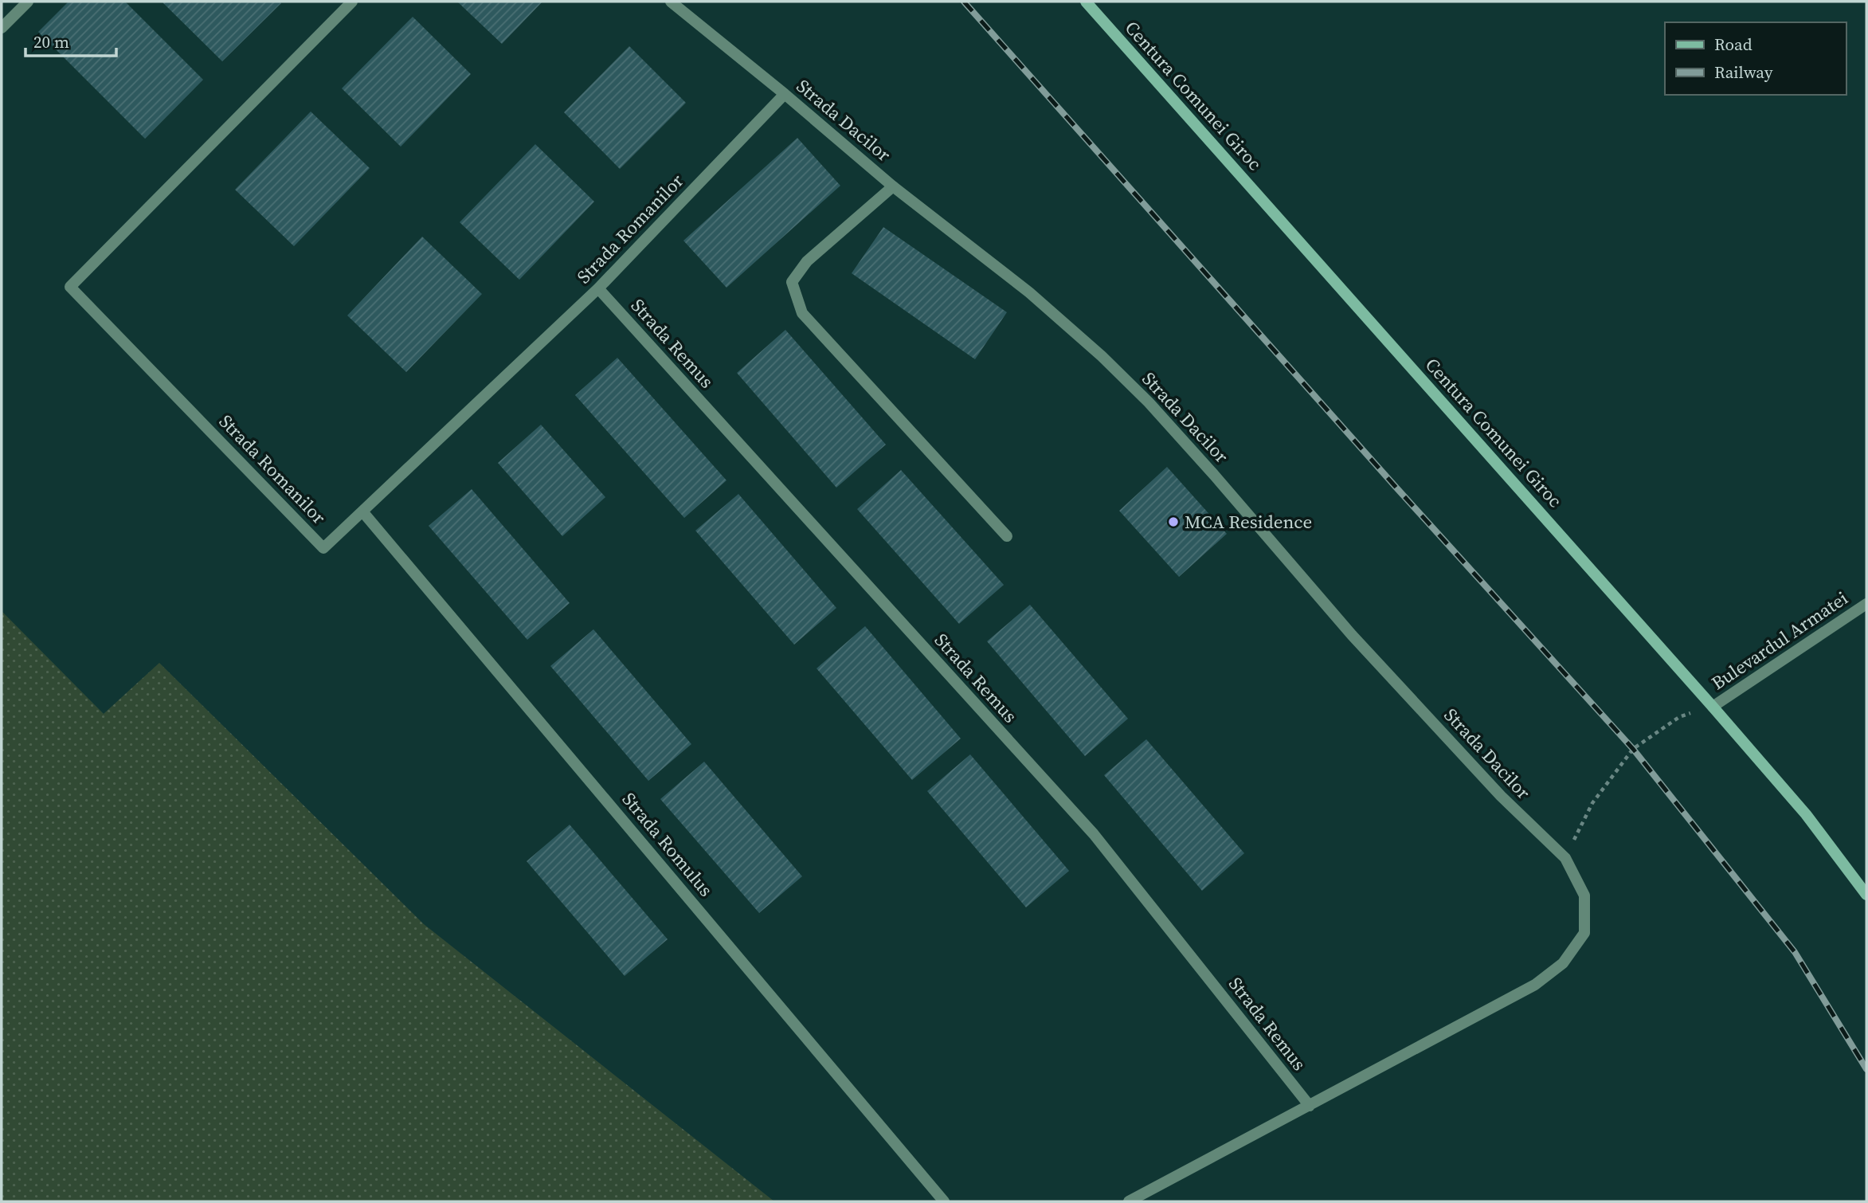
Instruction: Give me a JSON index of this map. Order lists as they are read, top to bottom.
{
  "streets": {
    "main road": ["Centura Comunei Giroc"],
    "street": [
      "Strada Dacilor",
      "Strada Romanilor",
      "Strada Remus",
      "Bulevardul Armatei",
      "Strada Romulus"
    ]
  },
  "crossings": [
    ["Centura Comunei Giroc", "Bulevardul Armatei"],
    ["Strada Dacilor", "Strada Romanilor"],
    ["Strada Dacilor", "Strada Remus"],
    ["Strada Romanilor", "Strada Remus"],
    ["Strada Romanilor", "Strada Romulus"]
  ],
  "places": ["MCA Residence"],
  "legend": ["Road", "Railway"],
  "scale_bar": "20 m"
}
